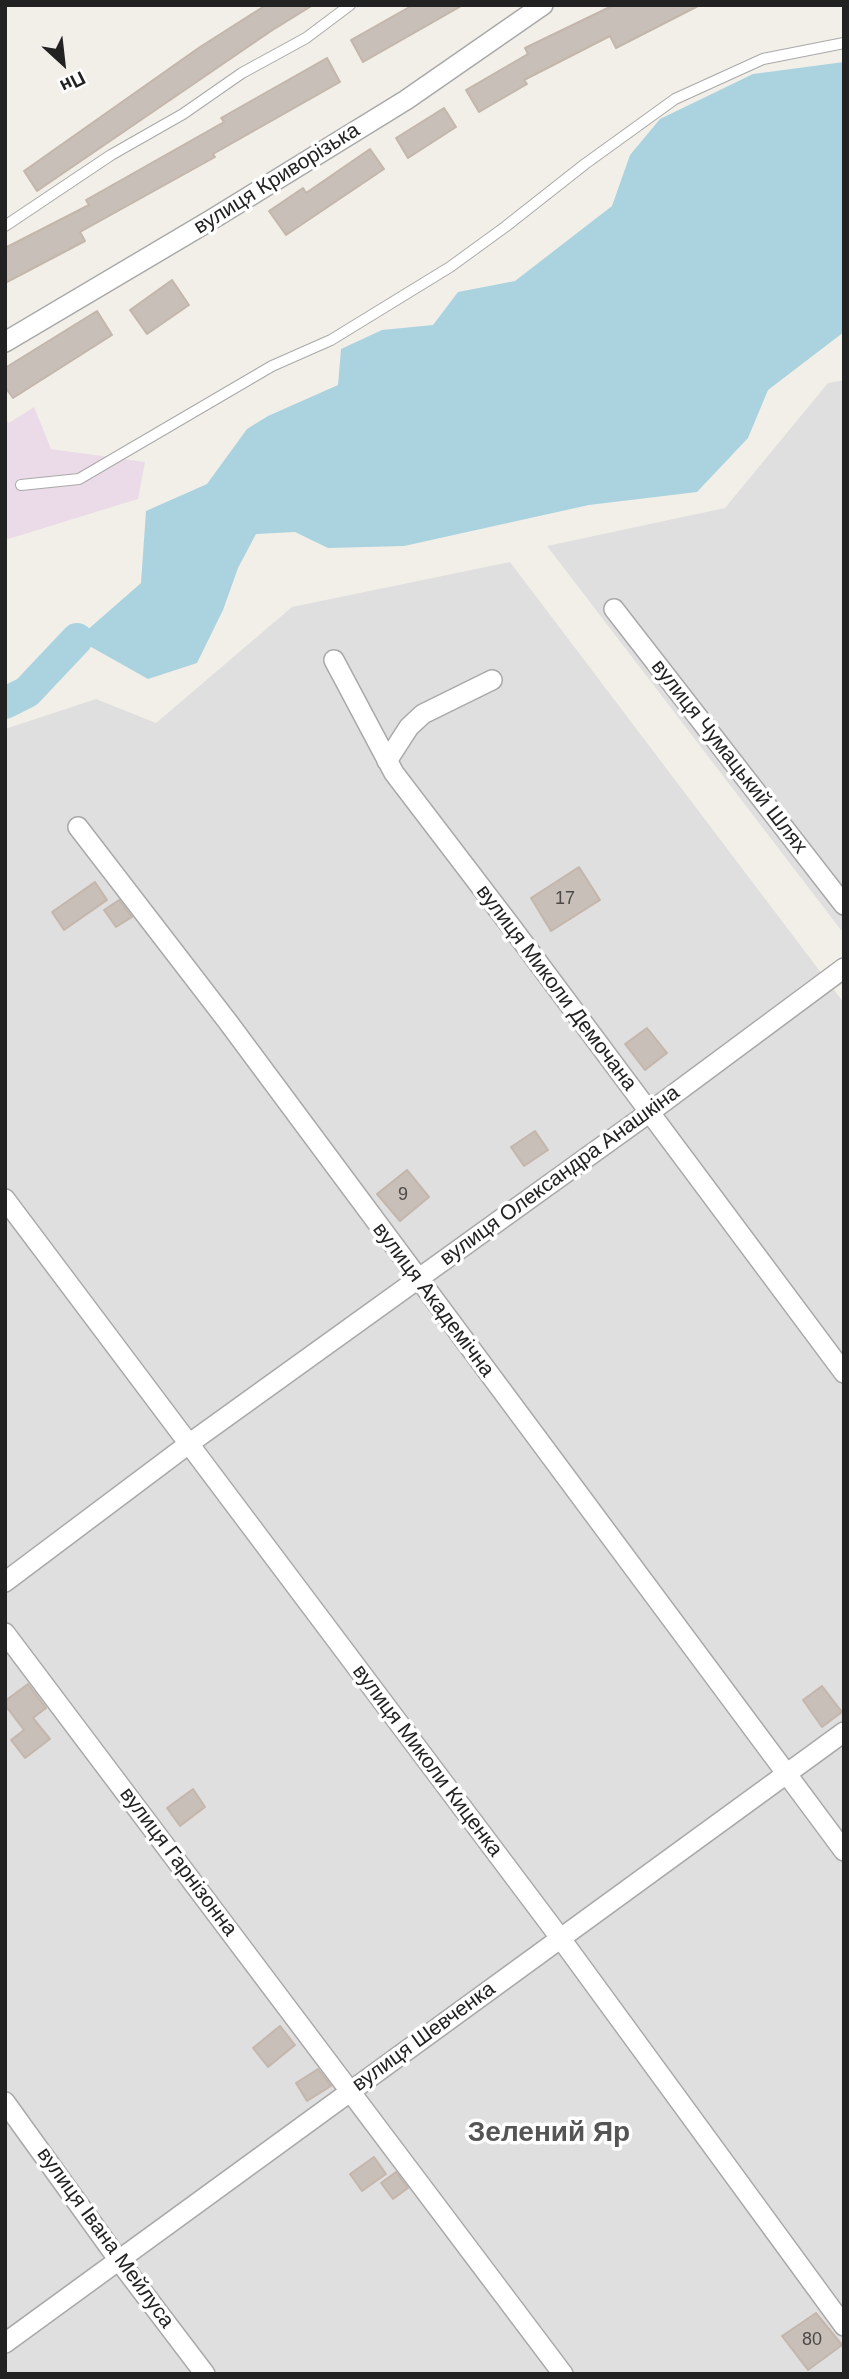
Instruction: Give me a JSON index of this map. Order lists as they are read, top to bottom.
{
  "streets": {
    "street": [
      "вулиця Криворізька",
      "вулиця Чумацький Шлях",
      "вулиця Миколи Демочана",
      "вулиця Олександра Анашкіна",
      "вулиця Академічна",
      "вулиця Миколи Киценка",
      "вулиця Гарнізонна",
      "вулиця Шевченка",
      "вулиця Івана Мейлуса"
    ]
  },
  "crossings": [
    ["вулиця Миколи Демочана", "вулиця Олександра Анашкіна"],
    ["вулиця Олександра Анашкіна", "вулиця Академічна"],
    ["вулиця Олександра Анашкіна", "вулиця Миколи Киценка"],
    ["вулиця Академічна", "вулиця Шевченка"],
    ["вулиця Миколи Киценка", "вулиця Шевченка"],
    ["вулиця Гарнізонна", "вулиця Шевченка"],
    ["вулиця Шевченка", "вулиця Івана Мейлуса"]
  ],
  "districts": ["Зелений Яр"],
  "house_numbers": ["17", "9", "80"],
  "north": "bottom right"
}
